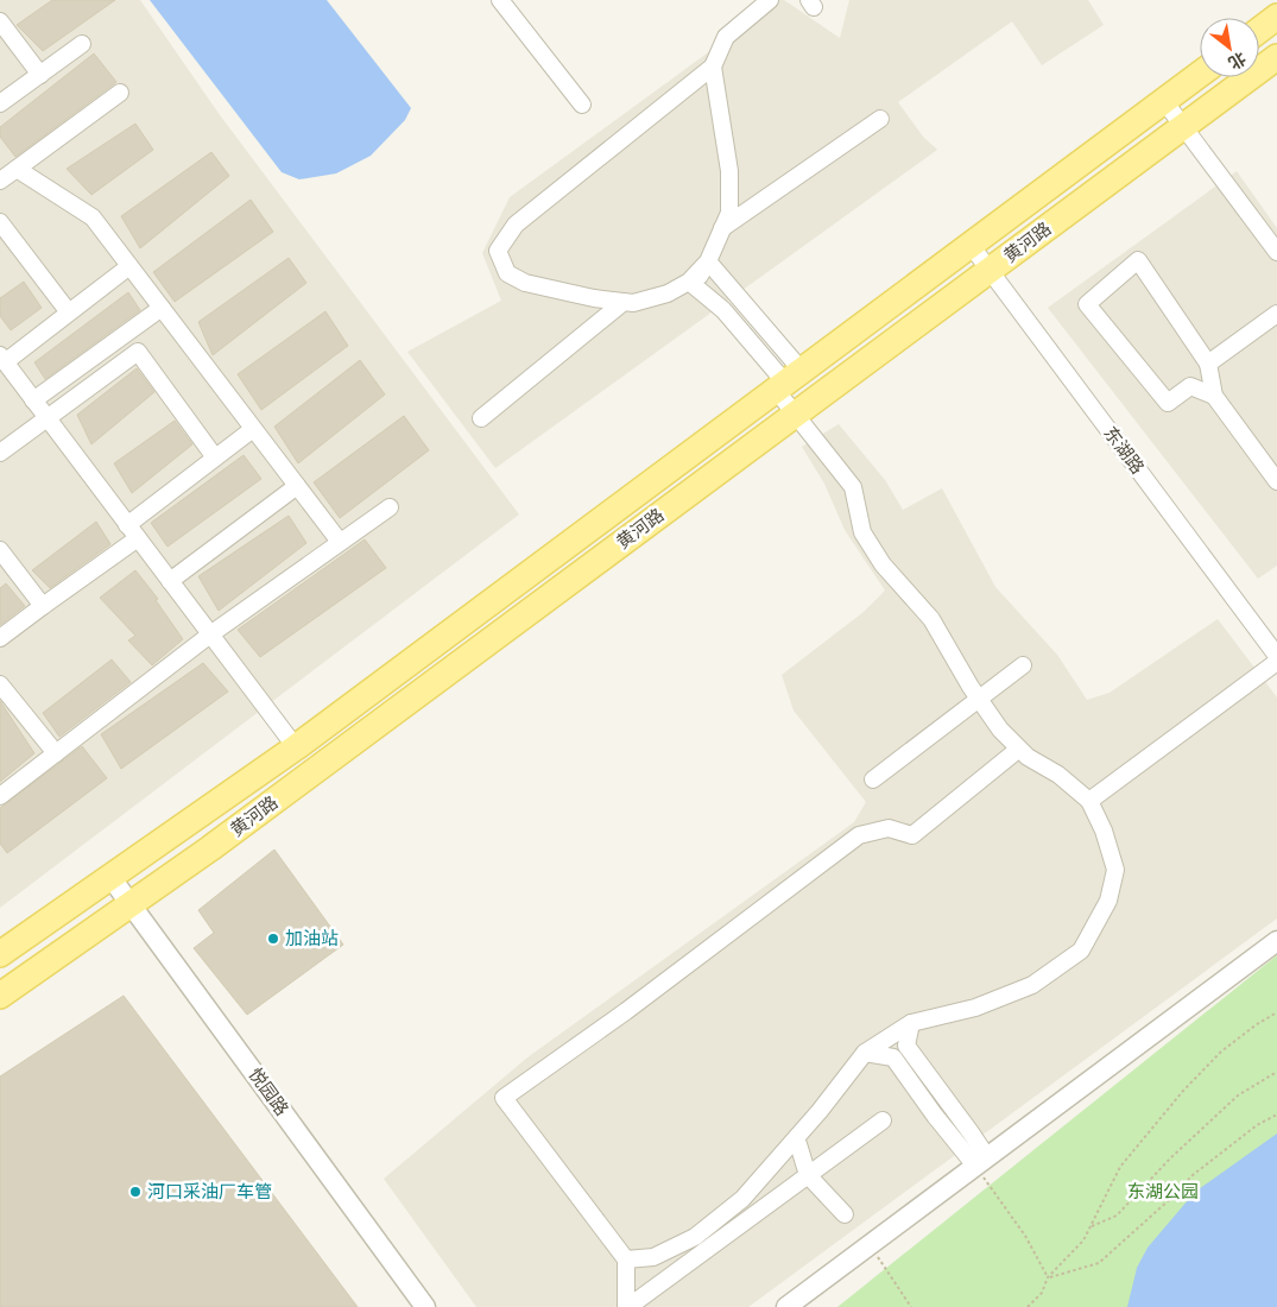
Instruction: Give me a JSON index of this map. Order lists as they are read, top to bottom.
{
  "streets": {
    "main road": ["黄河路"],
    "street": ["东湖路", "悦园路"]
  },
  "crossings": [
    ["黄河路", "东湖路"],
    ["黄河路", "悦园路"]
  ],
  "parks": ["东湖公园"],
  "places": ["加油站", "河口采油厂车管"],
  "north": "bottom right"
}
